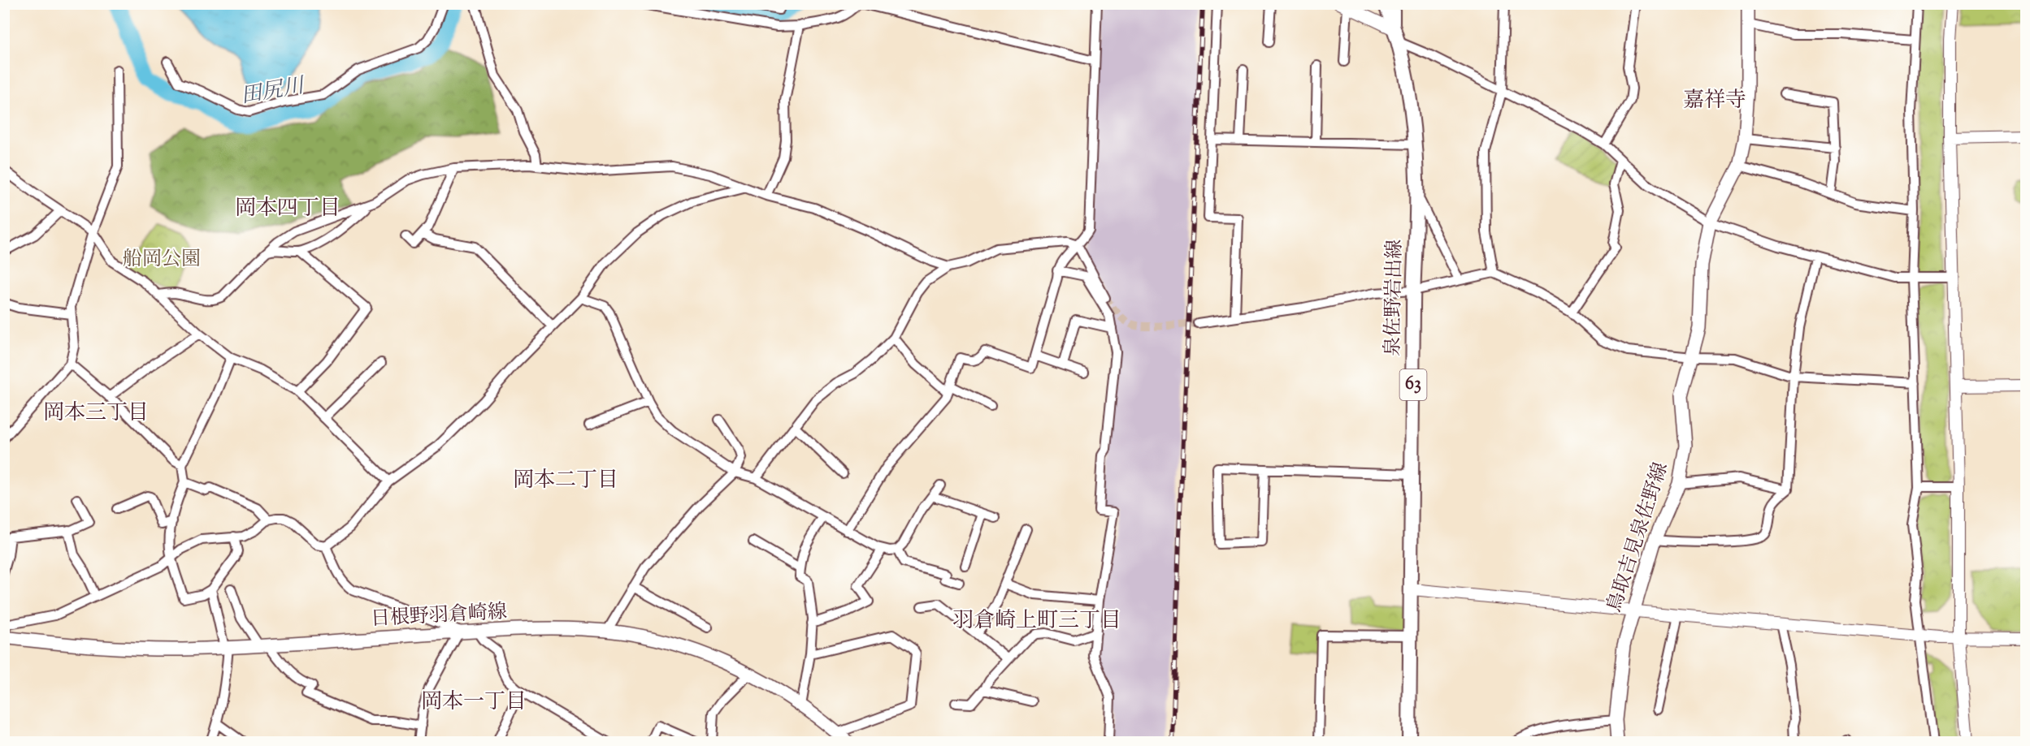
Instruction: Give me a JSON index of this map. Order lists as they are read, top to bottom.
{
  "streets": {
    "main road": [
      "泉佐野岩出線",
      "63",
      "鳥取吉見泉佐野線",
      "日根野羽倉崎線"
    ]
  },
  "districts": [
    "嘉祥寺",
    "岡本四丁目",
    "岡本三丁目",
    "岡本二丁目",
    "羽倉崎上町三丁目",
    "岡本一丁目"
  ],
  "water": ["田尻川"],
  "parks": ["船岡公園"]
}
